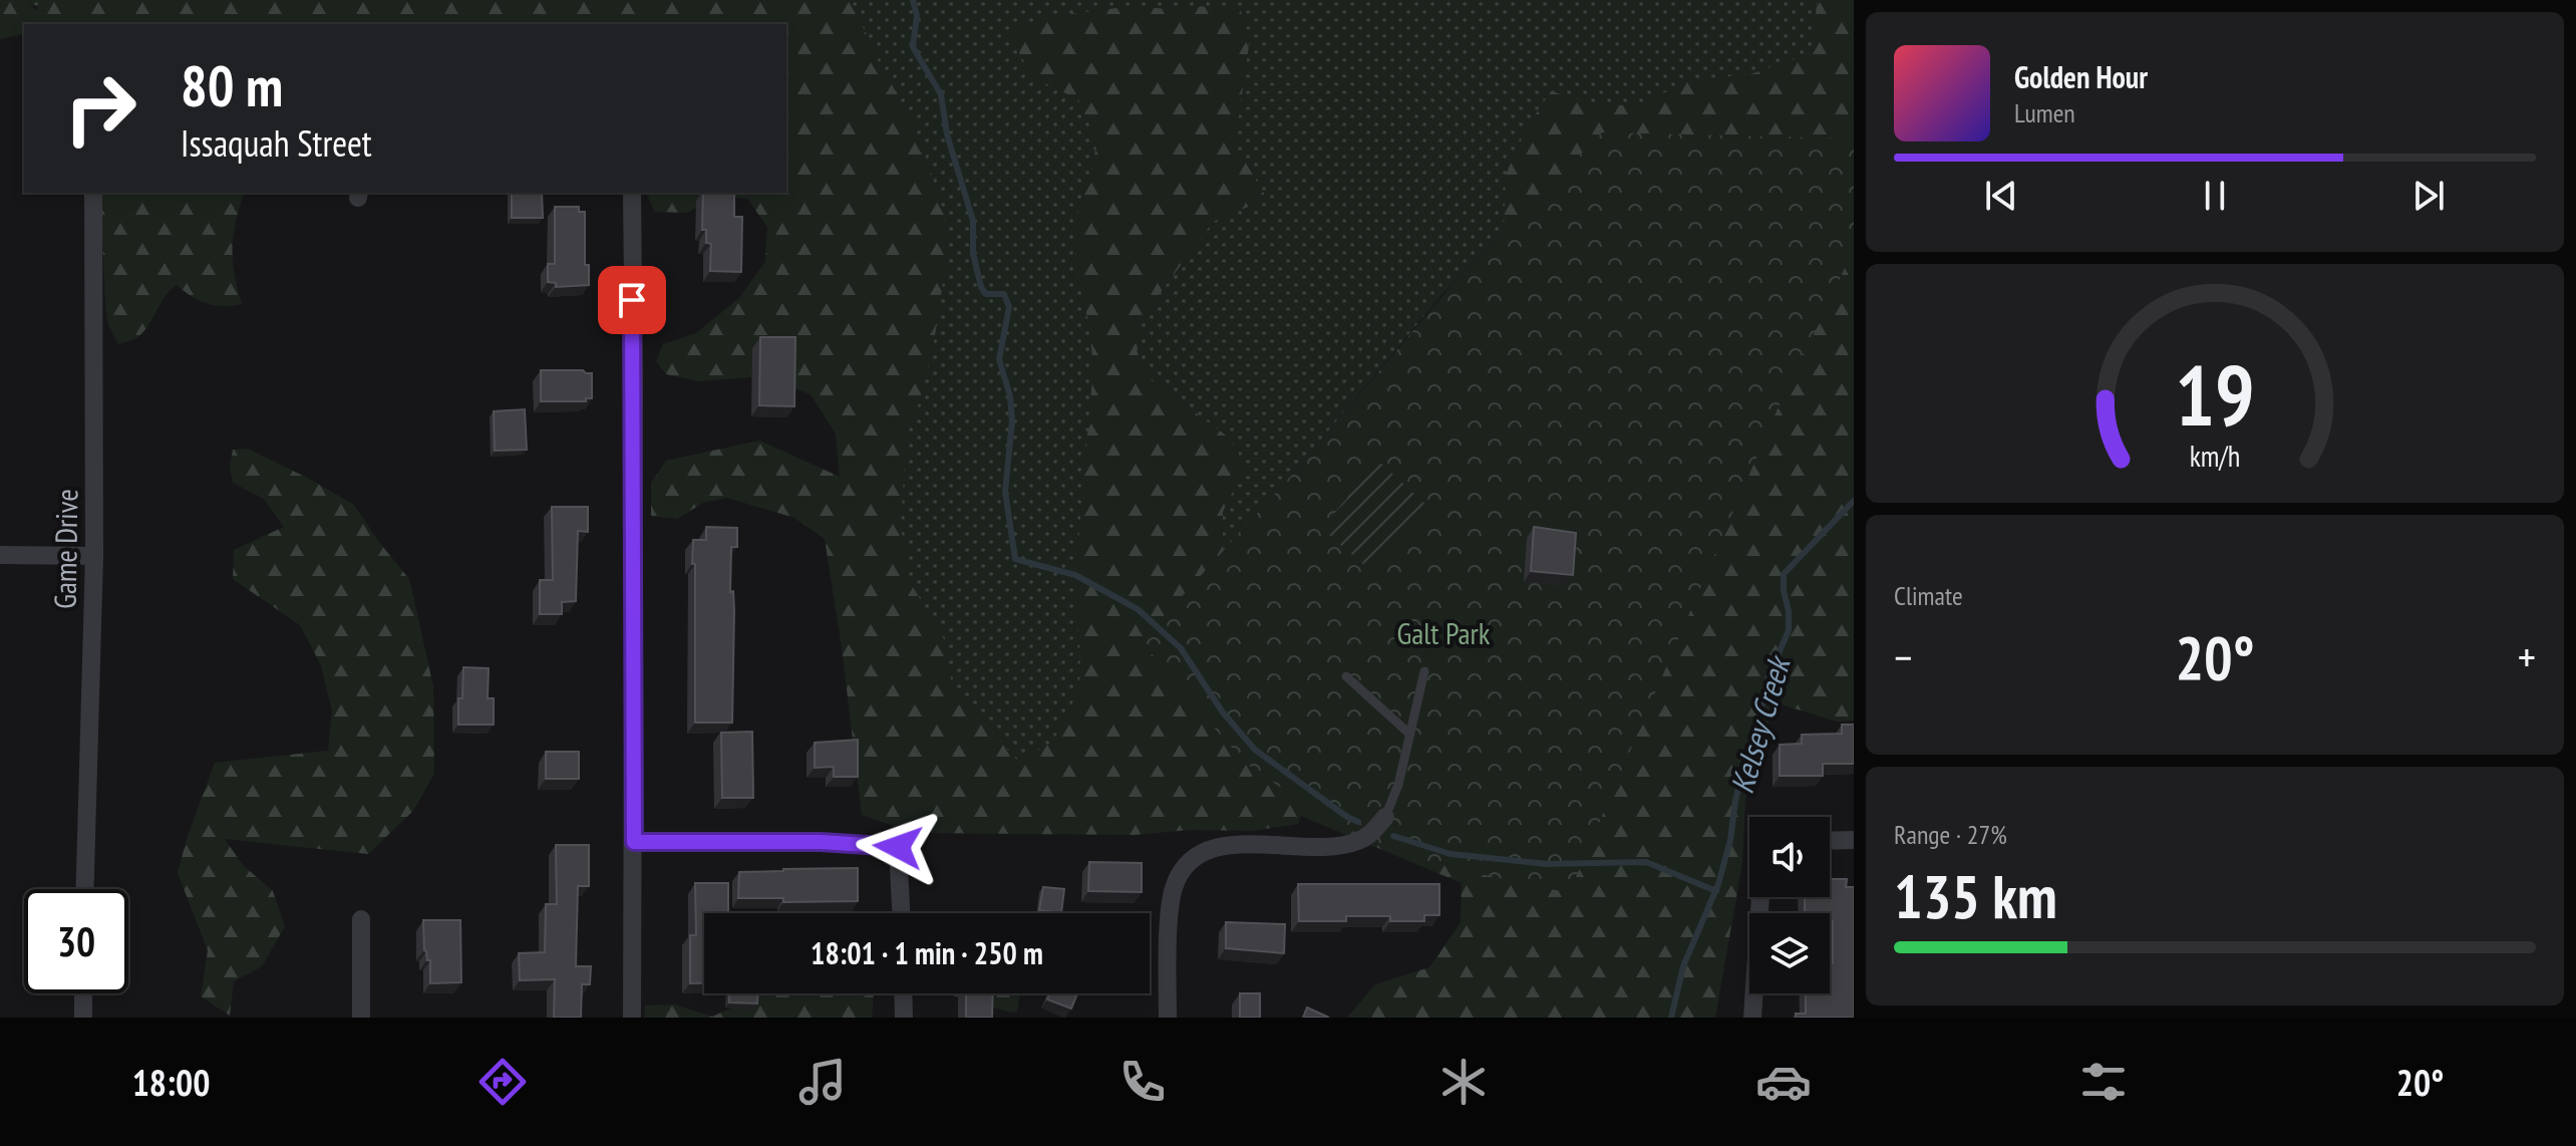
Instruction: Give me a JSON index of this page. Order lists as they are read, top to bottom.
{
  "streets": {
    "street": ["Game Drive"]
  },
  "water": ["Kelsey Creek"],
  "parks": ["Galt Park"],
  "page": {
    "turn": ["80 m", "Issaquah Street"],
    "song": ["Golden Hour", "Lumen"],
    "tile": [
      "Climate",
      ["Range · 27%", "135 km"]
    ],
    "heat": ["−", "20°", "+"],
    "limit": "30",
    "trip": "18:01 · 1 min · 250 m",
    "tabs": ["18:00", "20°"],
    "gauge": ["19", "km/h"]
  }
}
